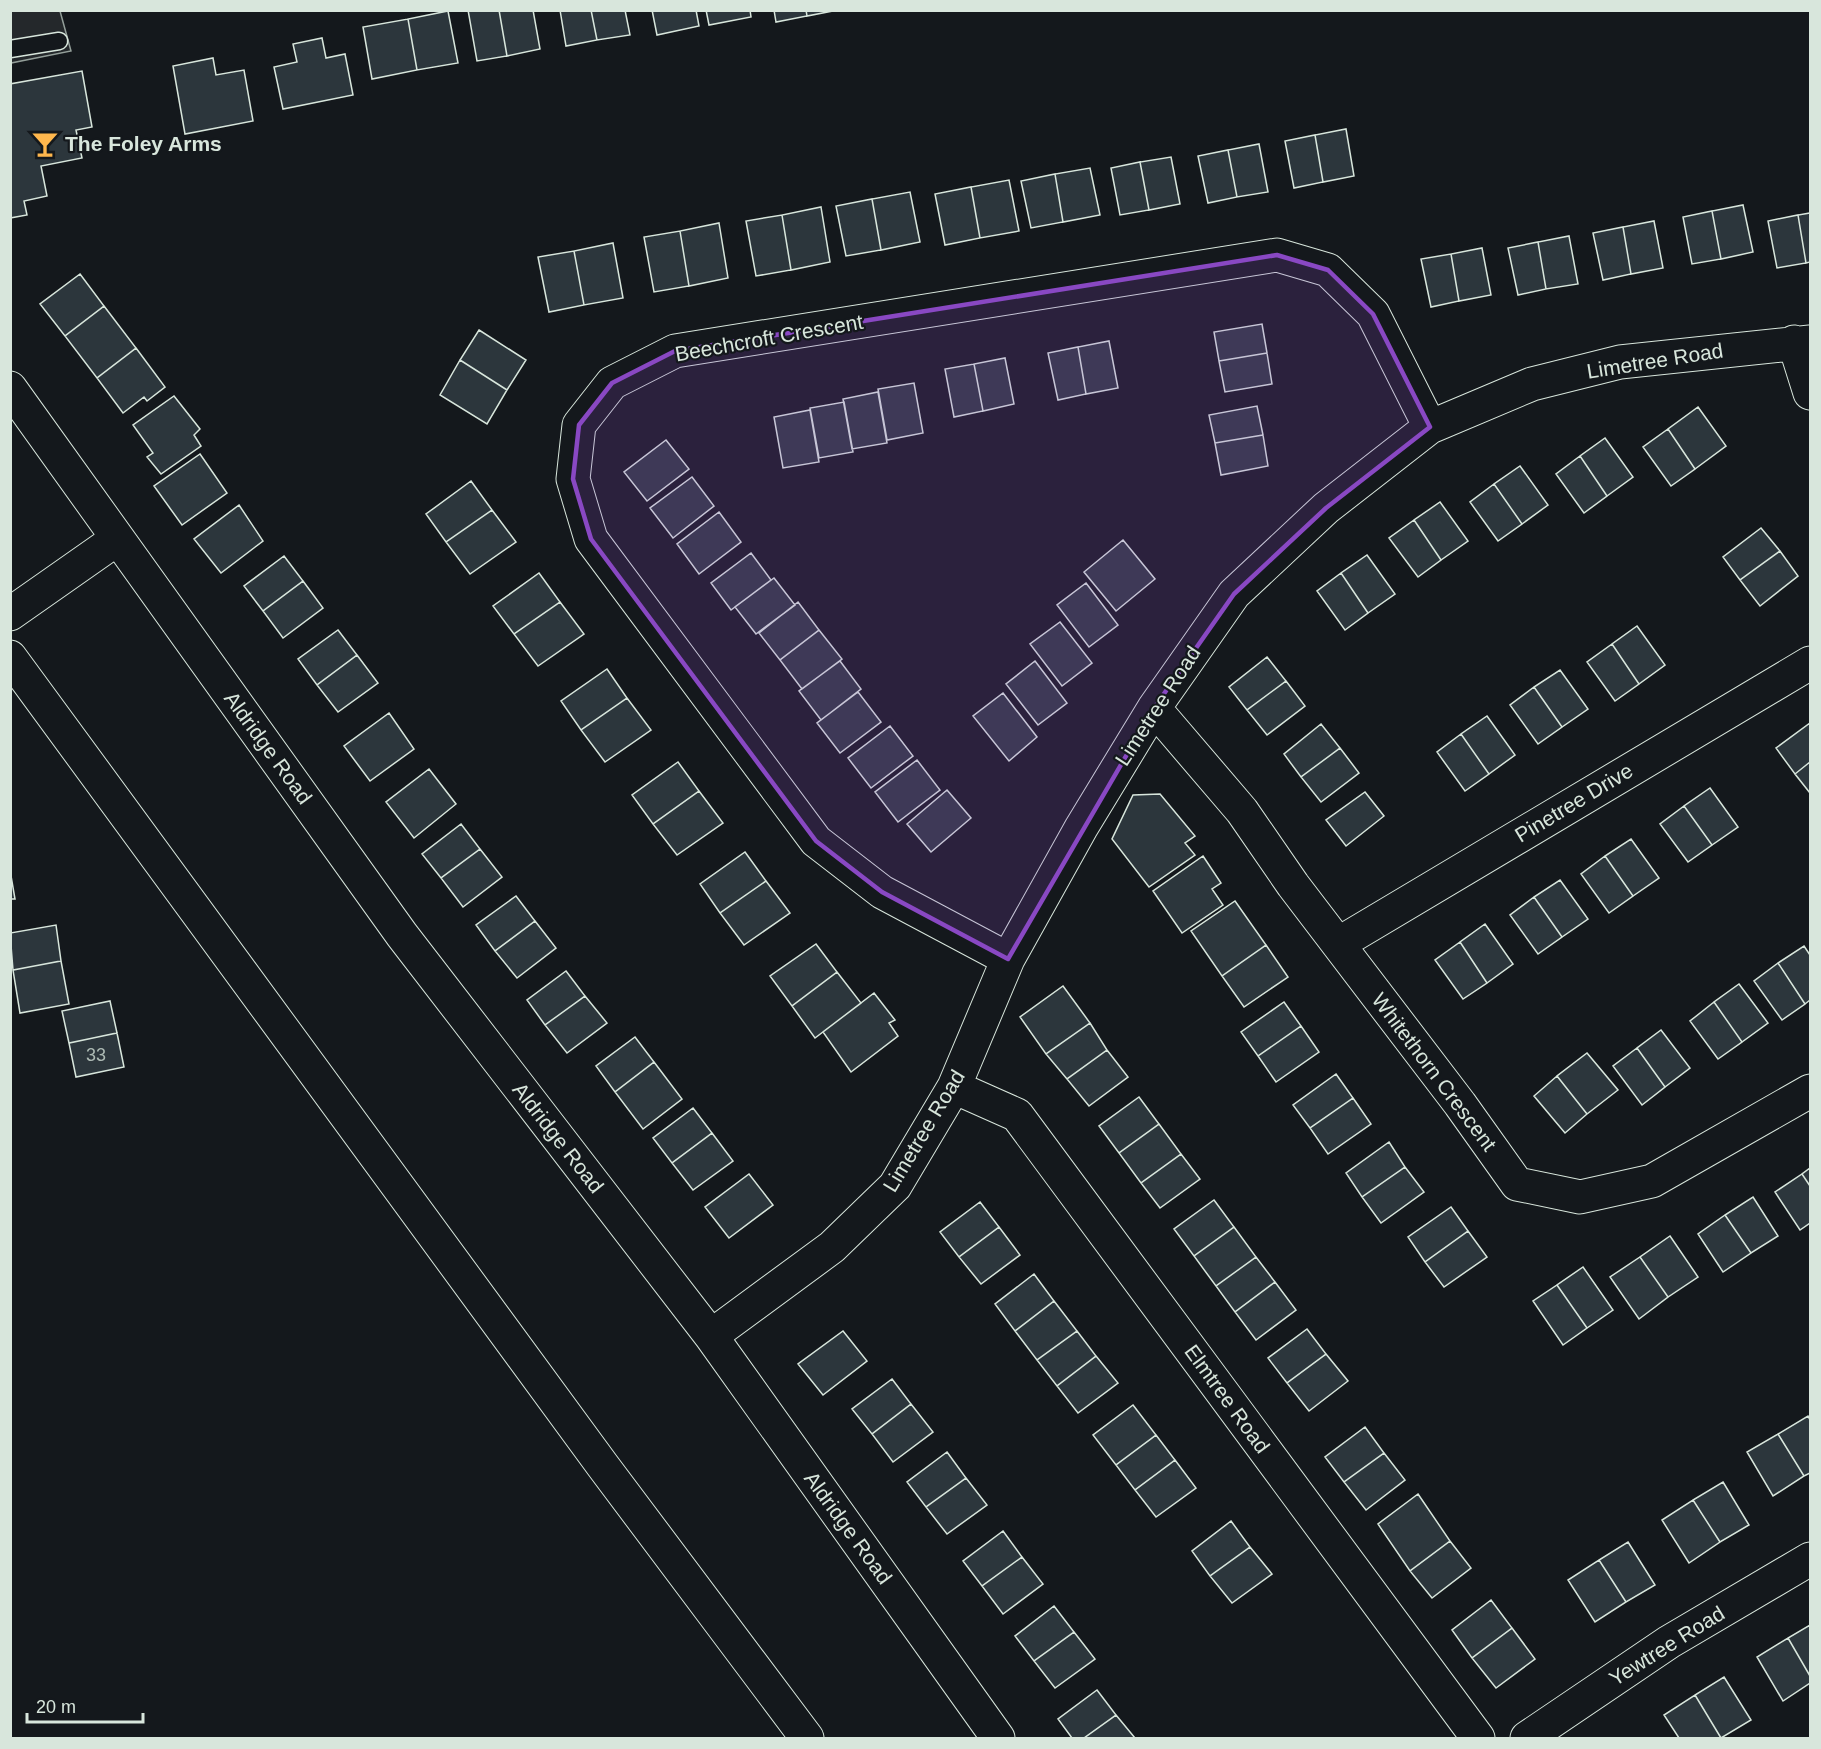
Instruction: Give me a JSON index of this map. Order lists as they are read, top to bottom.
{
  "streets": {
    "street": [
      "Beechcroft Crescent",
      "Limetree Road",
      "Aldridge Road",
      "Pinetree Drive",
      "Whitethorn Crescent",
      "Elmtree Road",
      "Yewtree Road"
    ]
  },
  "crossings": [
    ["Beechcroft Crescent", "Limetree Road"],
    ["Limetree Road", "Aldridge Road"],
    ["Limetree Road", "Whitethorn Crescent"],
    ["Limetree Road", "Elmtree Road"],
    ["Pinetree Drive", "Whitethorn Crescent"]
  ],
  "places": {
    "bar": ["The Foley Arms"]
  },
  "house_numbers": ["33"],
  "scale_bar": "20 m"
}
